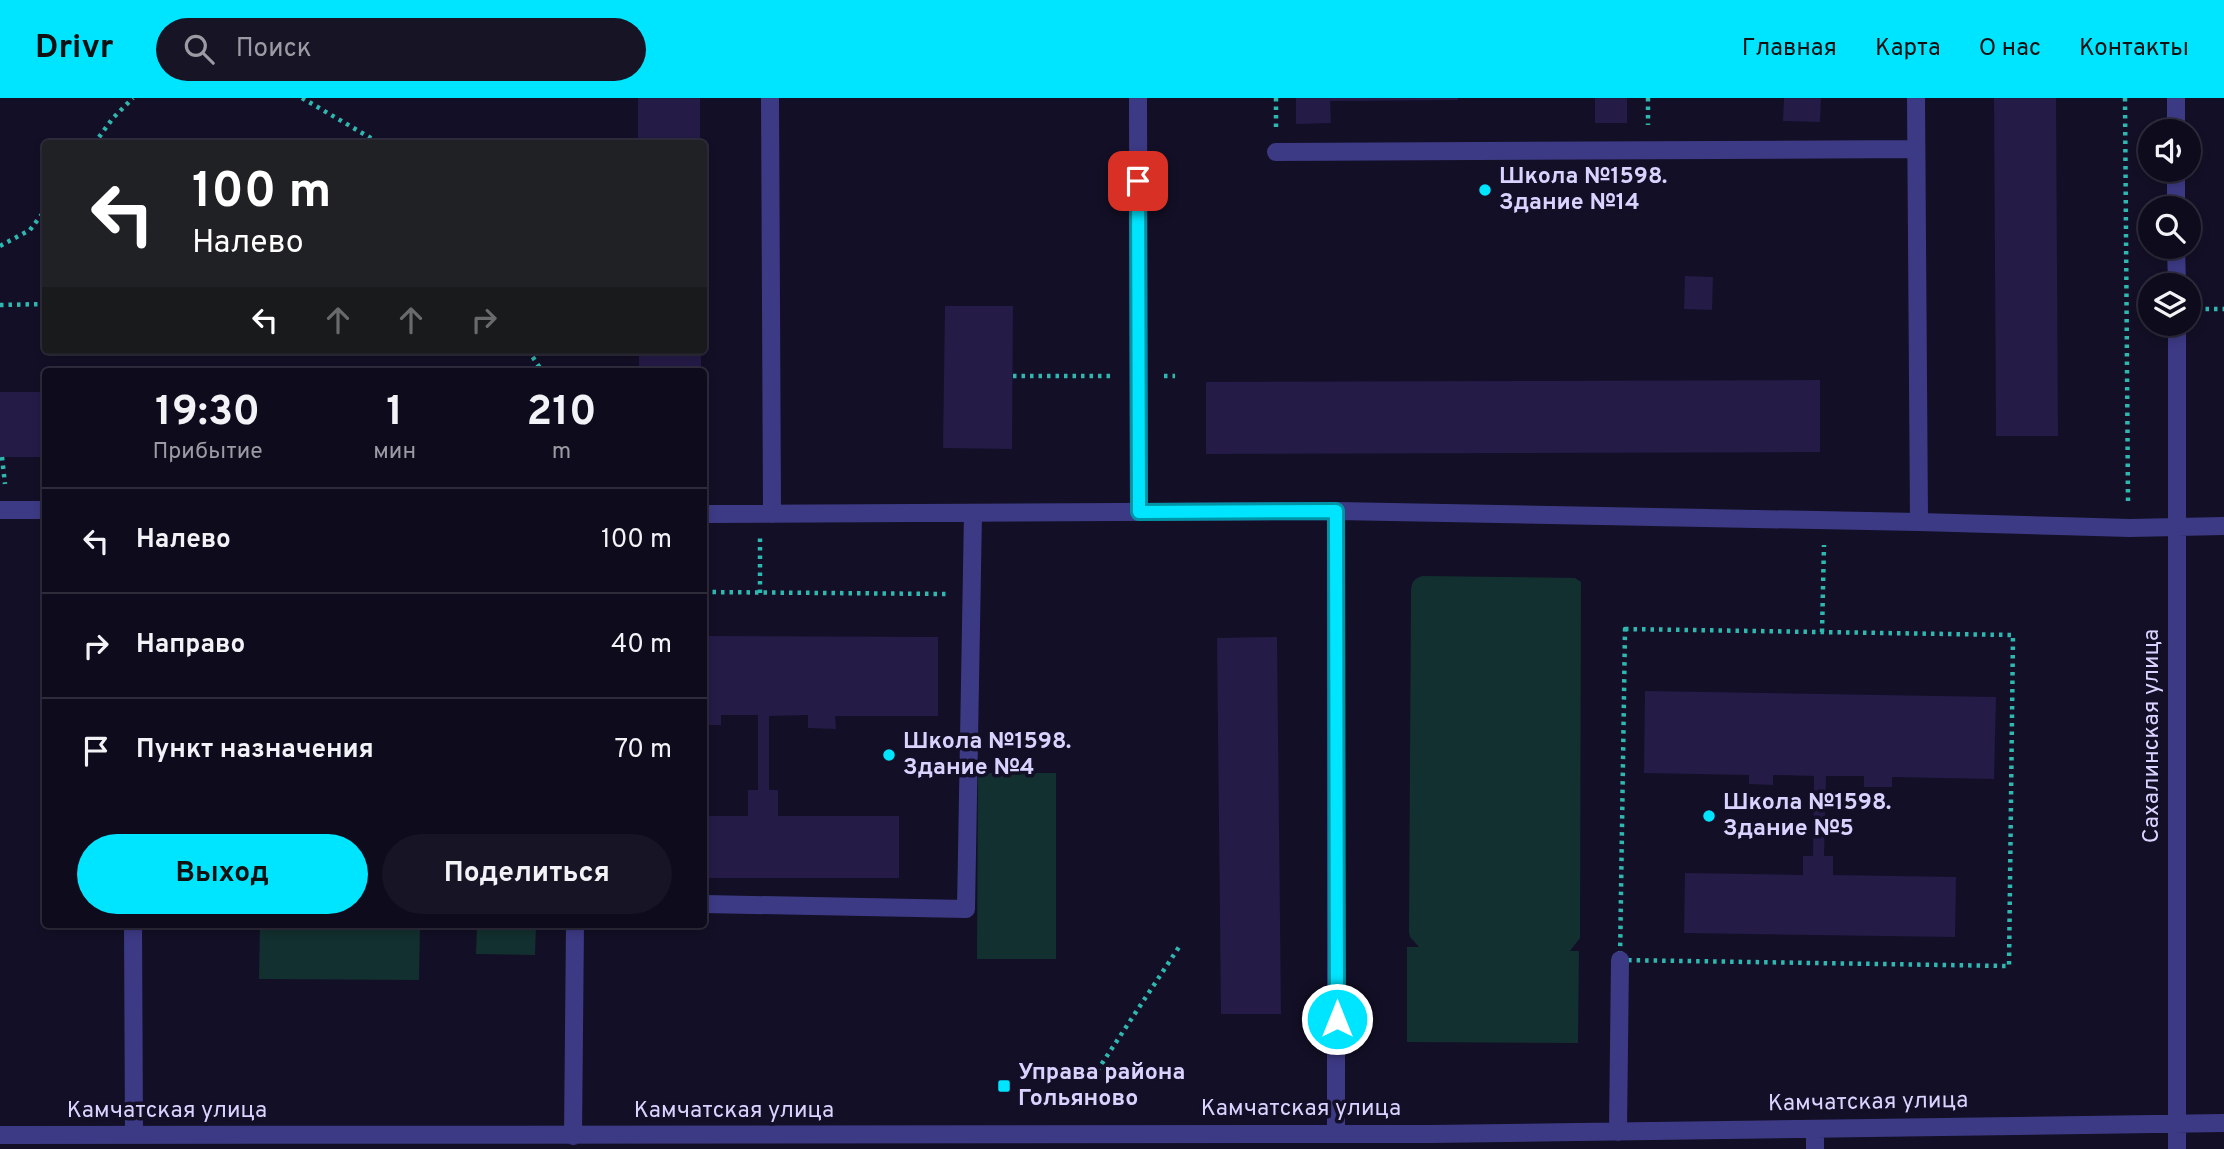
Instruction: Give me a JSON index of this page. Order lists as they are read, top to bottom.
{
  "streets": {
    "street": ["Сахалинская улица", "Камчатская улица"]
  },
  "crossings": [
    ["Сахалинская улица", "Камчатская улица"]
  ],
  "places": {
    "other": ["Школа №1598. Здание №14", "Школа №1598. Здание №4", "Школа №1598. Здание №5"],
    "transit": ["Управа района Гольяново"]
  },
  "page": {
    "header": "Drivr",
    "search": "Поиск",
    "nav": [
      "Главная",
      "Карта",
      "О нас",
      "Контакты"
    ],
    "turn": ["100 m", "Налево"],
    "eta": [
      "19:30",
      "Прибытие",
      "1",
      "мин",
      "210",
      "m"
    ],
    "list": [
      {
        "name": "Налево",
        "value": "100 m"
      },
      {
        "name": "Направо",
        "value": "40 m"
      },
      {
        "name": "Пункт назначения",
        "value": "70 m"
      }
    ],
    "buttons": ["Выход", "Поделиться"]
  }
}
